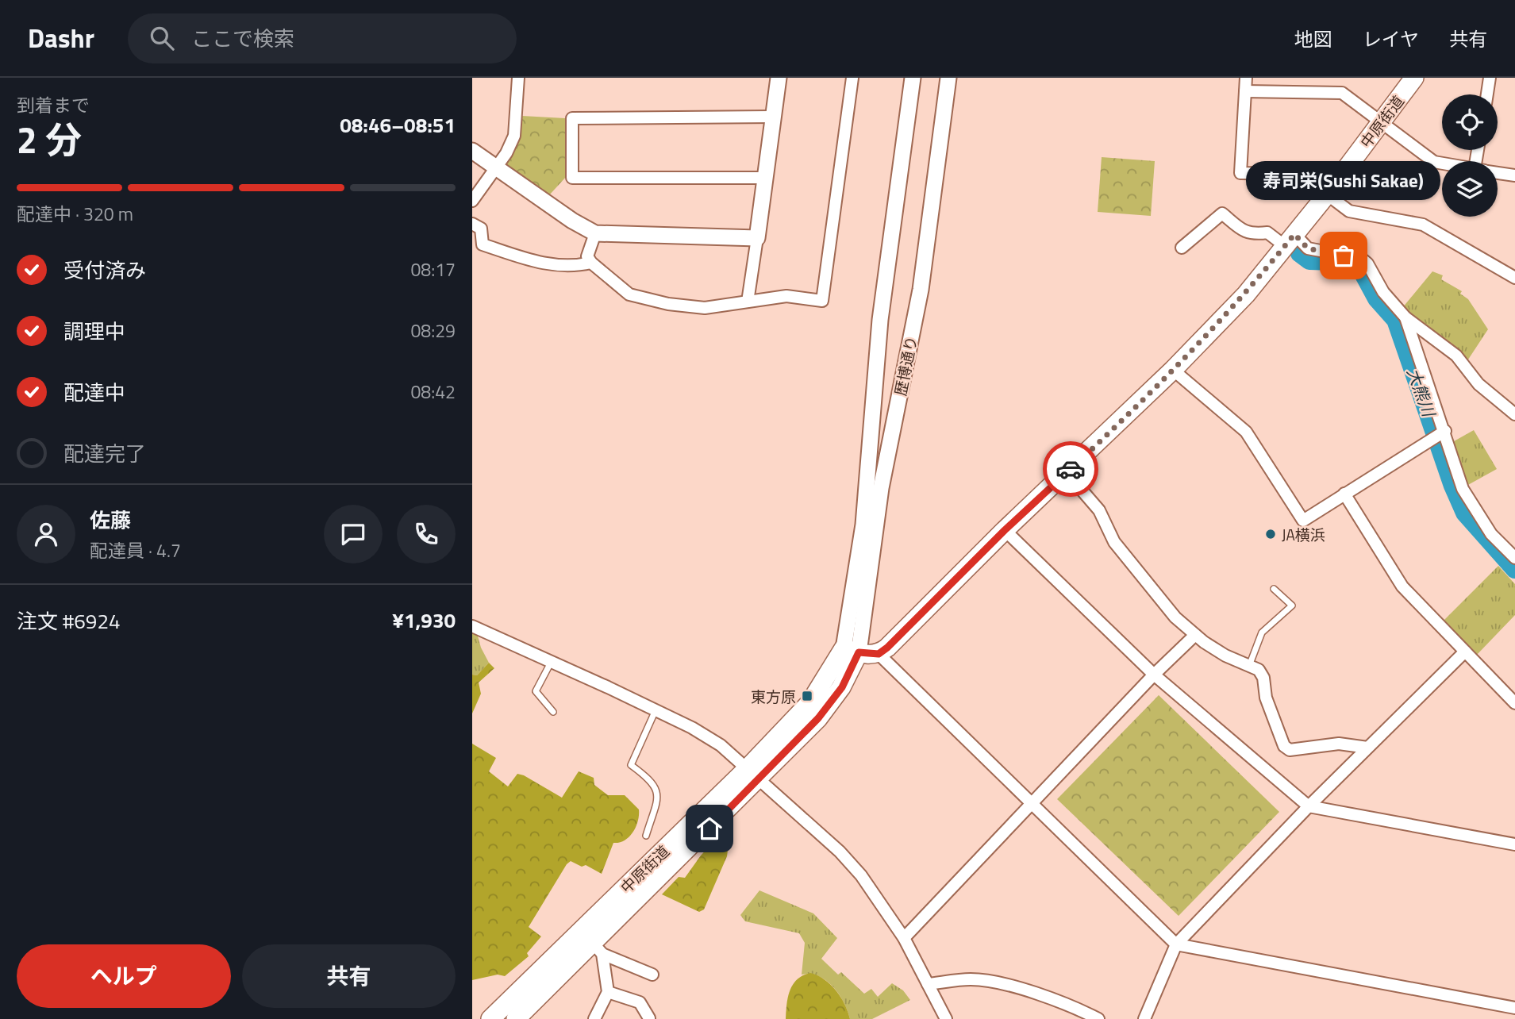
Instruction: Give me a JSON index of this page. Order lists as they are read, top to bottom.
{
  "streets": {
    "main road": ["中原街道"],
    "street": ["歴博通り"]
  },
  "crossings": [
    ["中原街道", "歴博通り"]
  ],
  "water": ["大熊川"],
  "places": {
    "other": ["寿司栄(Sushi Sakae)", "JA横浜"],
    "transit": ["東方原"]
  },
  "page": {
    "header": "Dashr",
    "search": "ここで検索",
    "nav": ["地図", "レイヤ", "共有"],
    "heading": ["2 分", "到着まで", "08:46–08:51"],
    "panel": [
      "佐藤",
      "配達員 · 4.7",
      "注文 #6924",
      "¥1,930"
    ],
    "bubble": "寿司栄(Sushi Sakae)",
    "bar": "配達中 · 320 m",
    "list": [
      ["受付済み", "08:17"],
      ["調理中", "08:29"],
      ["配達中", "08:42"],
      "配達完了"
    ],
    "buttons": ["ヘルプ", "共有"]
  }
}
